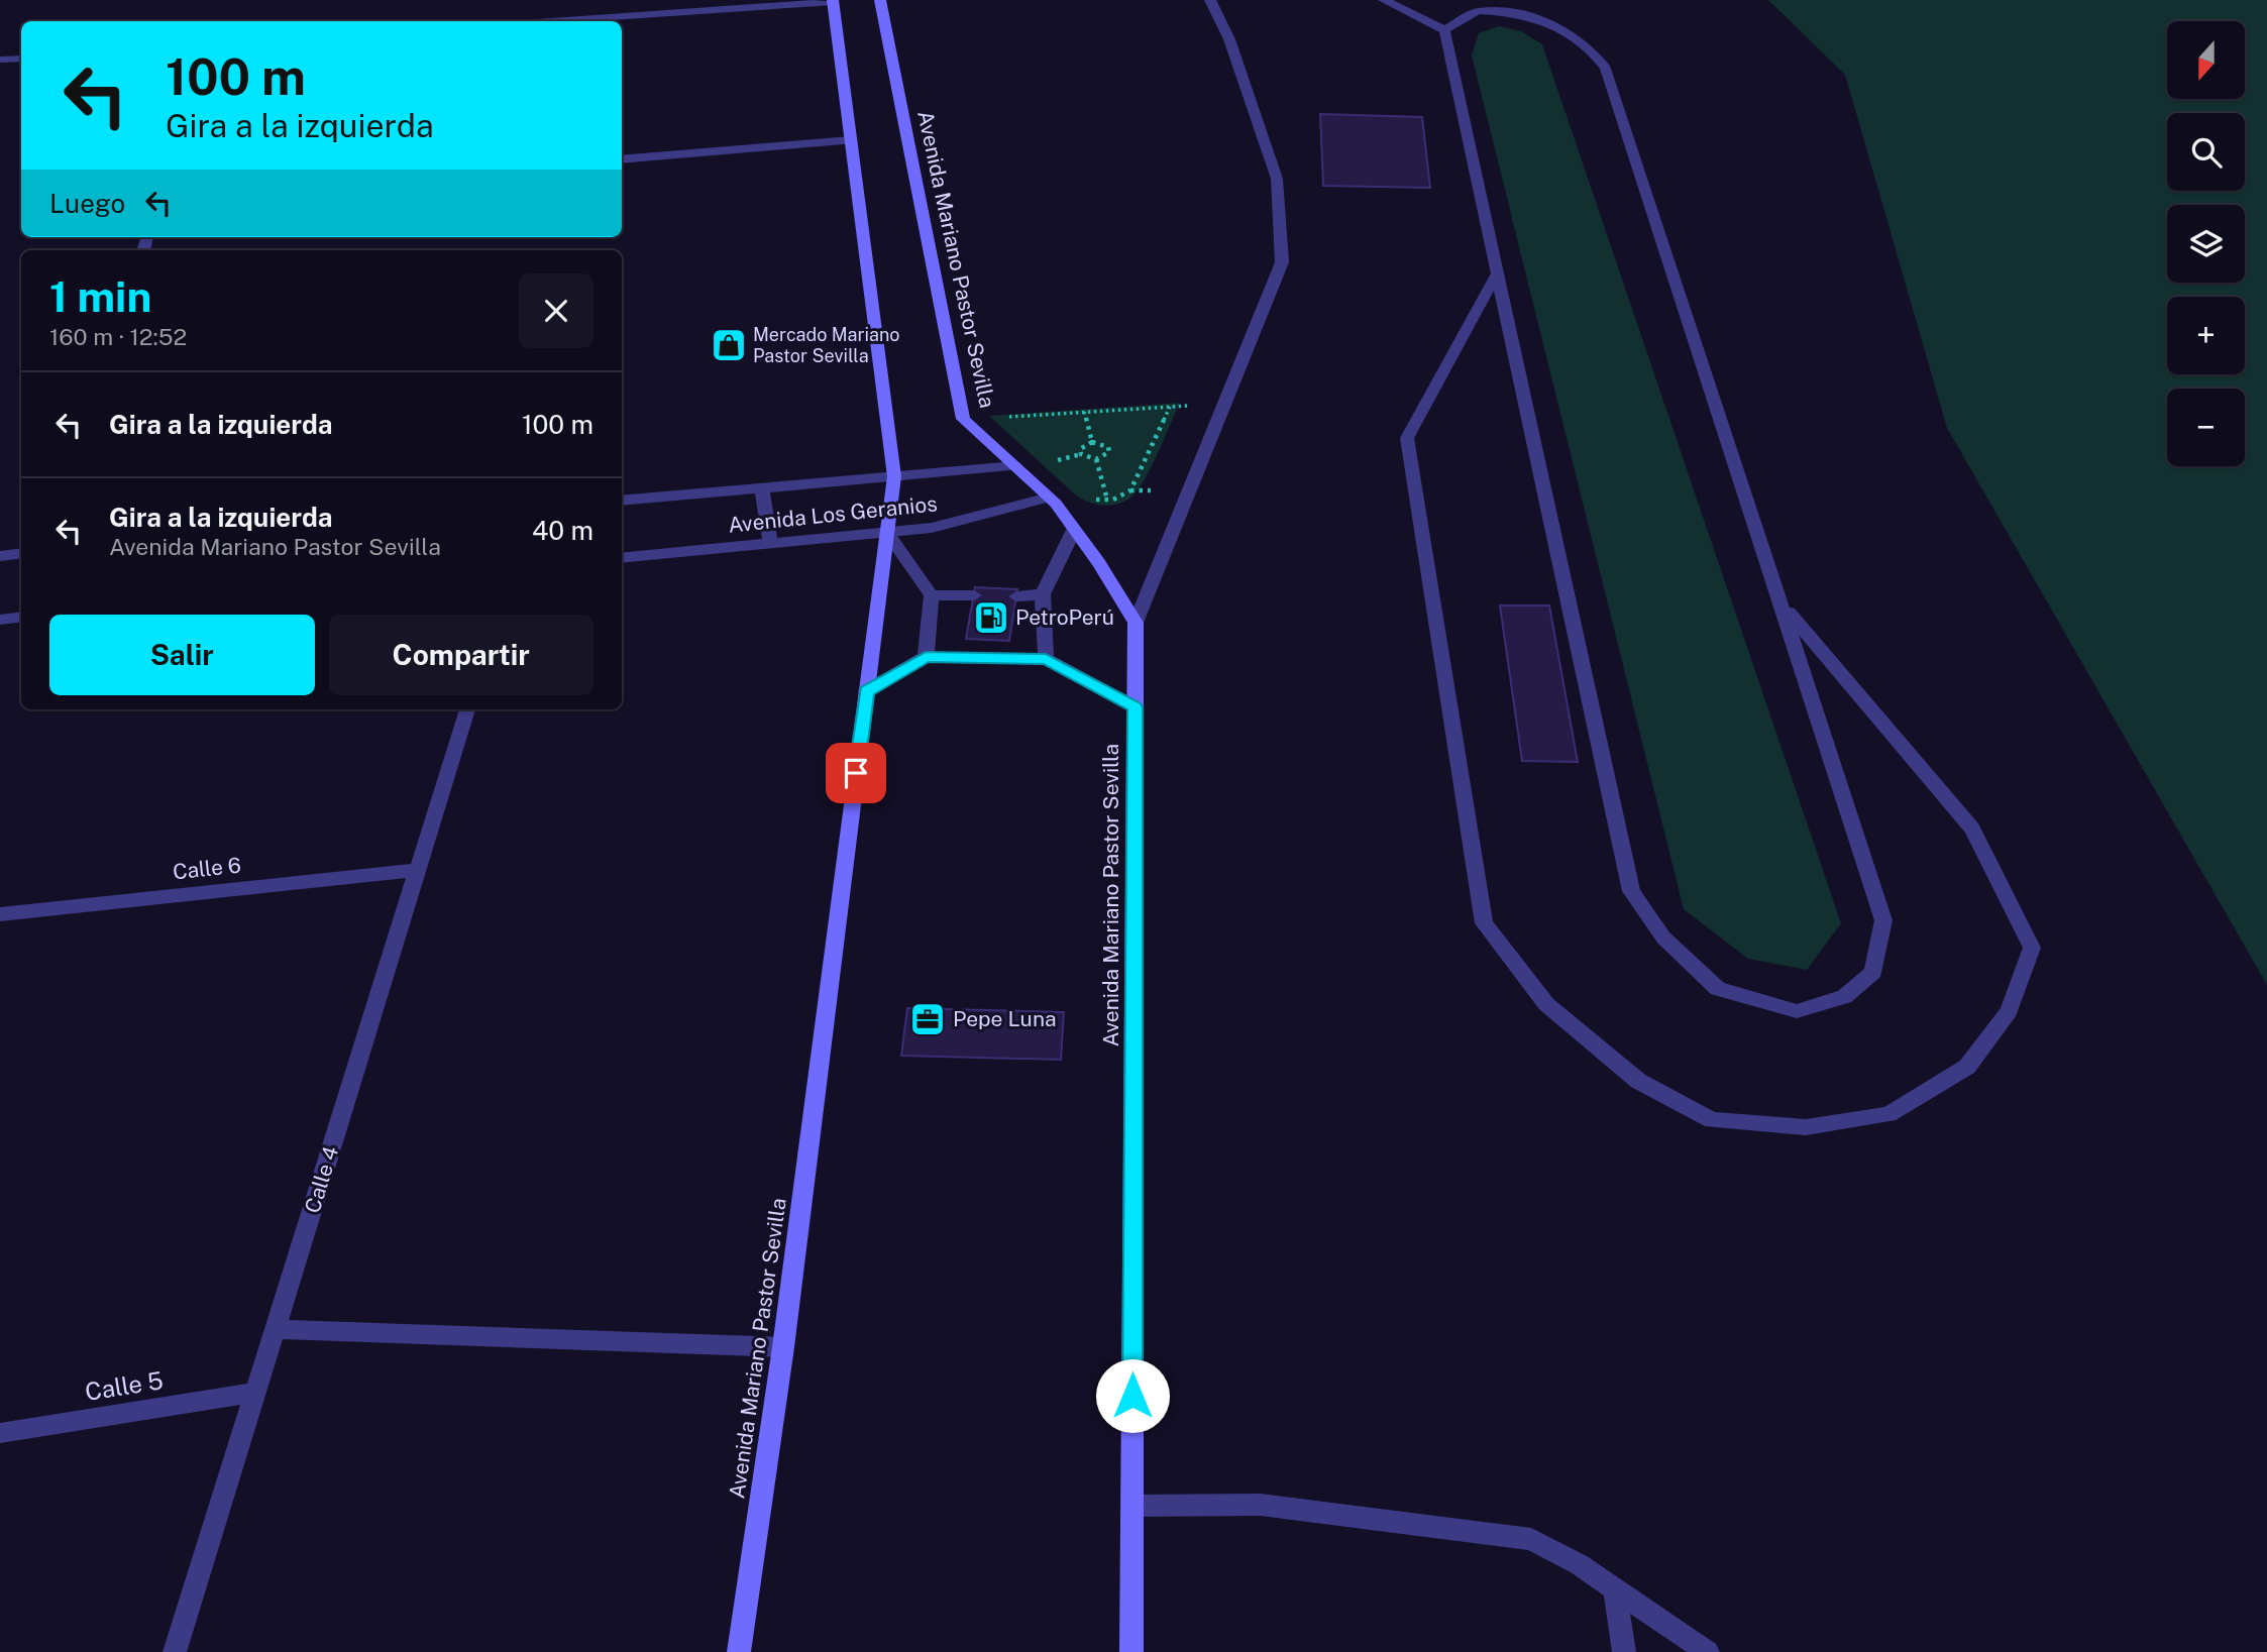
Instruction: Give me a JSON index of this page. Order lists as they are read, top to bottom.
{
  "streets": {
    "main road": ["Avenida Mariano Pastor Sevilla"],
    "street": [
      "Avenida Los Geranios",
      "Calle 6",
      "Calle 4",
      "Calle 5"
    ]
  },
  "crossings": [
    ["Avenida Mariano Pastor Sevilla", "Avenida Los Geranios"],
    ["Calle 6", "Calle 4"],
    ["Calle 4", "Calle 5"]
  ],
  "places": {
    "shop": ["Mercado Mariano Pastor Sevilla"],
    "fuel station": ["PetroPerú"],
    "office": ["Pepe Luna"]
  },
  "north": "bottom",
  "page": {
    "map_buttons": ["+", "−"],
    "turn": ["100 m", "Gira a la izquierda"],
    "then": "Luego",
    "heading": ["1 min", "160 m · 12:52"],
    "list": [
      {
        "name": "Gira a la izquierda",
        "value": "100 m"
      },
      {
        "name": "Gira a la izquierda",
        "note": "Avenida Mariano Pastor Sevilla",
        "value": "40 m"
      }
    ],
    "buttons": ["Salir", "Compartir"]
  }
}
